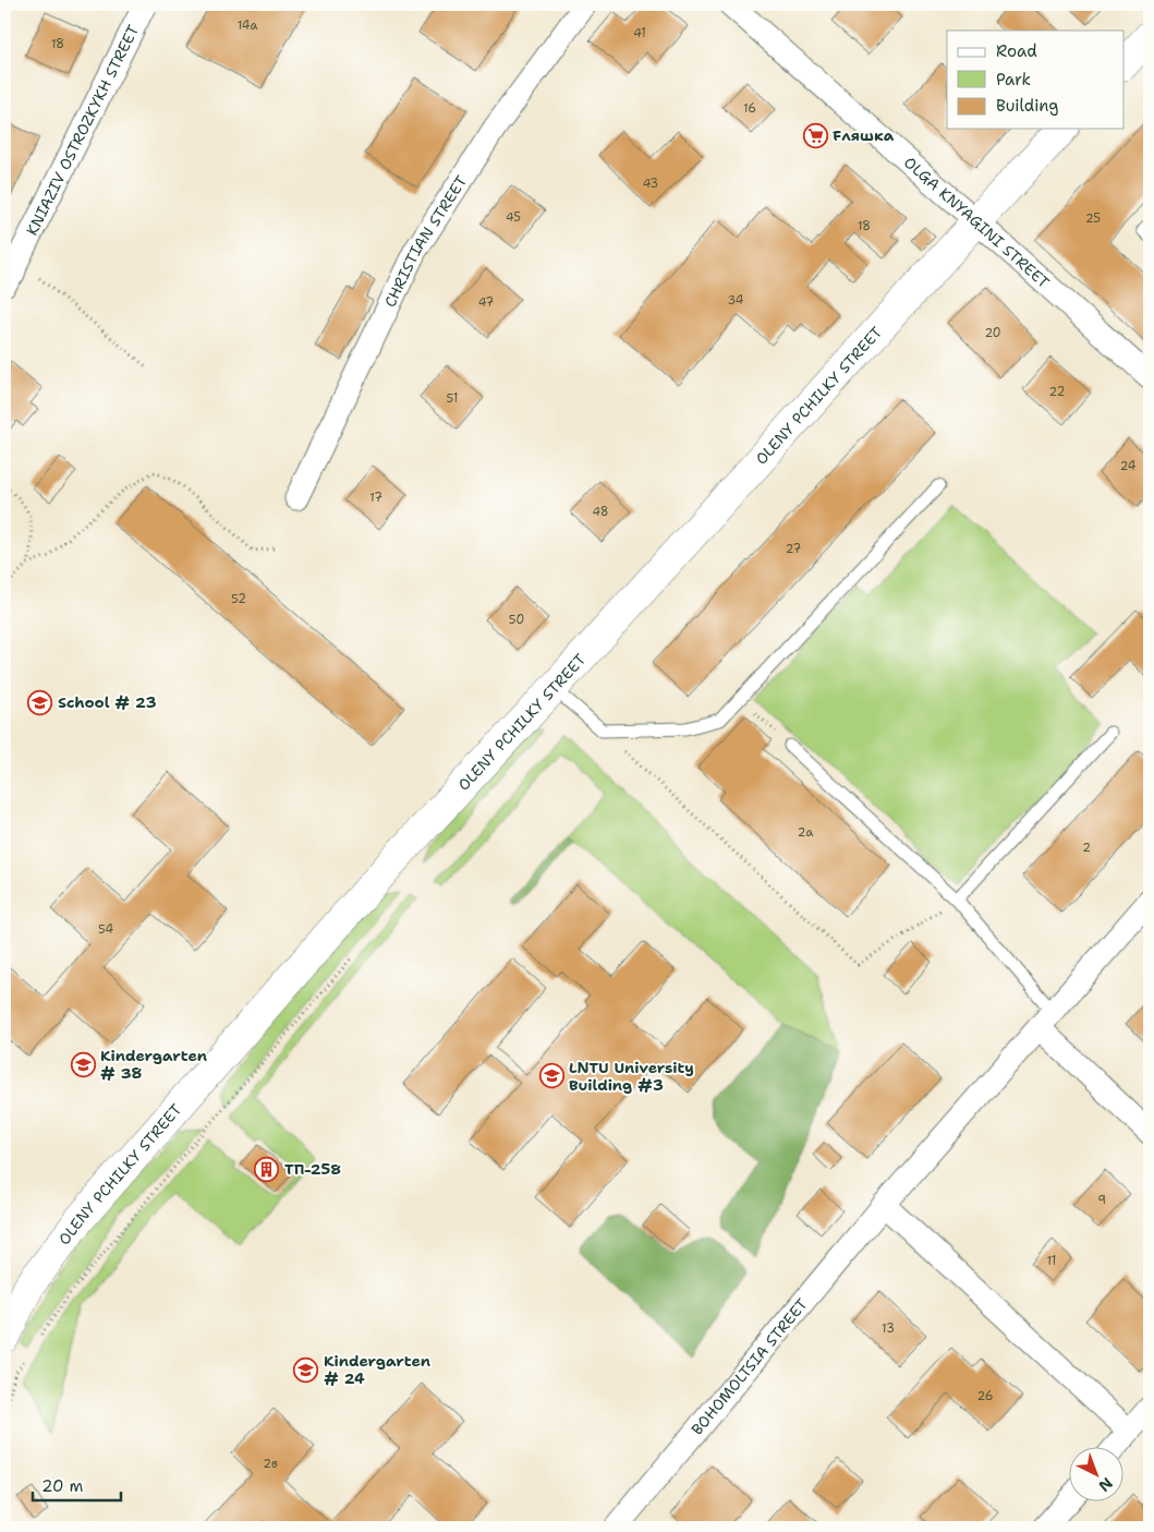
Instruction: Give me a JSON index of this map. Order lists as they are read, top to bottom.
{
  "streets": {
    "street": [
      "KNIAZIV OSTROZKYKH STREET",
      "OLGA KNYAGINI STREET",
      "CHRISTIAN STREET",
      "OLENY PCHILKY STREET",
      "BOHOMOLTSIA STREET"
    ]
  },
  "crossings": [
    ["OLGA KNYAGINI STREET", "OLENY PCHILKY STREET"]
  ],
  "places": {
    "supermarket": ["Fляшка"],
    "school or university": [
      "School # 23",
      "Kindergarten # 38",
      "LNTU University Building #3",
      "Kindergarten # 24"
    ],
    "building": ["ТП-258"]
  },
  "house_numbers": [
    "14а",
    "41",
    "18",
    "16",
    "43",
    "45",
    "25",
    "18",
    "34",
    "47",
    "20",
    "22",
    "51",
    "24",
    "17",
    "48",
    "27",
    "52",
    "50",
    "2а",
    "2",
    "54",
    "9",
    "11",
    "13",
    "26",
    "2в"
  ],
  "legend": ["Road", "Park", "Building"],
  "scale_bar": "20 m",
  "north": "bottom right"
}
